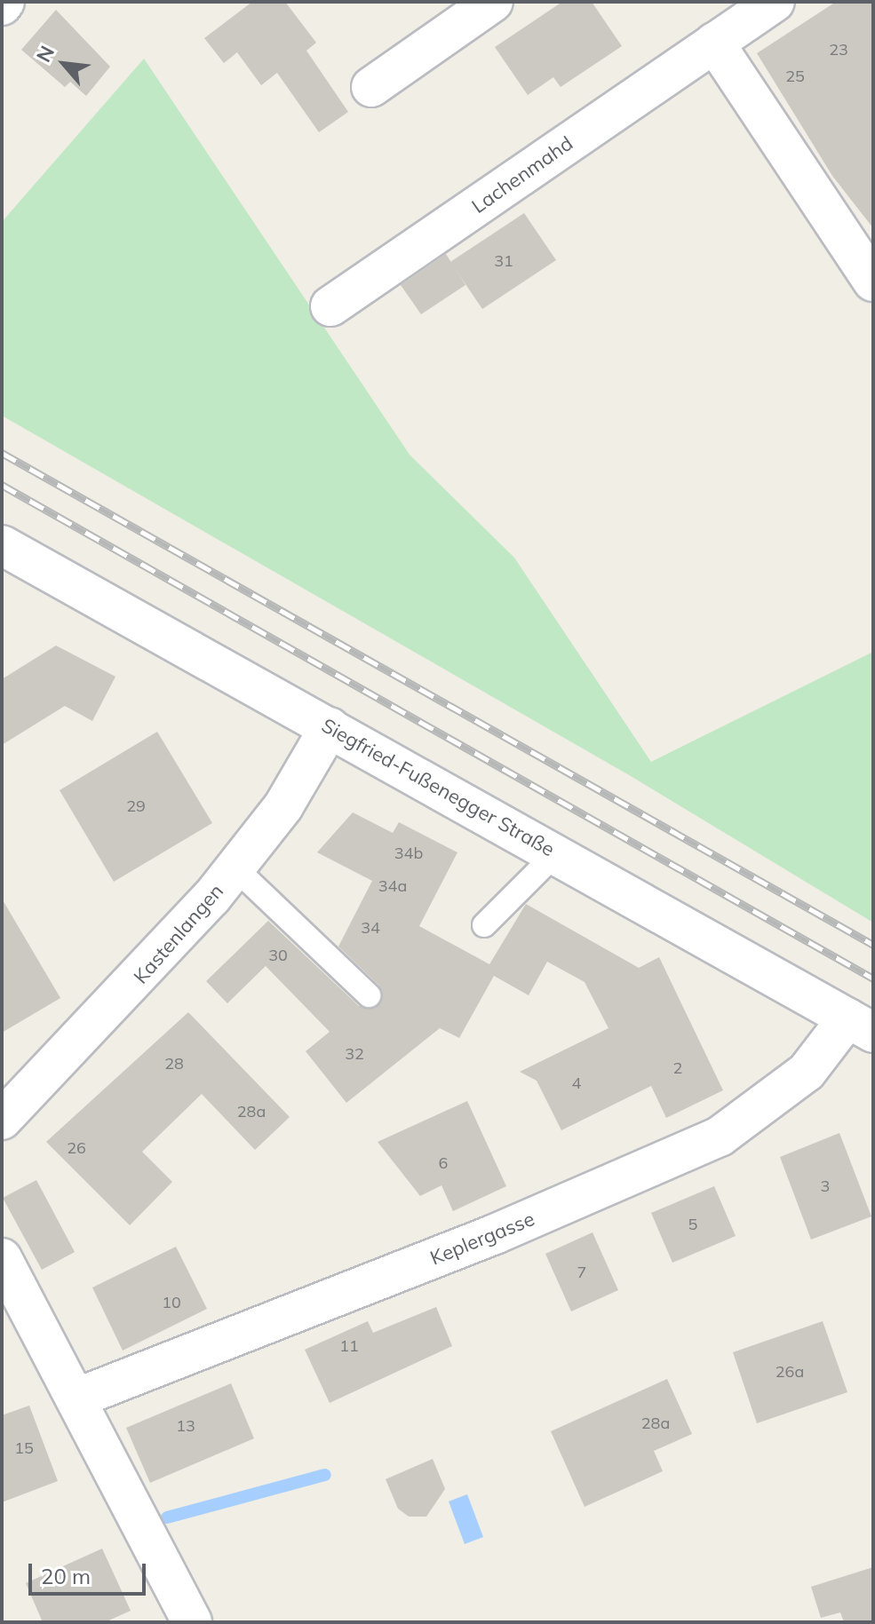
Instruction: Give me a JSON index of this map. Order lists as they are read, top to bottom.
{
  "streets": {
    "street": [
      "Lachenmahd",
      "Siegfried-Fußenegger Straße",
      "Kastenlangen",
      "Keplergasse"
    ]
  },
  "crossings": [
    ["Siegfried-Fußenegger Straße", "Kastenlangen"],
    ["Siegfried-Fußenegger Straße", "Keplergasse"]
  ],
  "house_numbers": [
    "23",
    "25",
    "31",
    "29",
    "34b",
    "34a",
    "34",
    "30",
    "32",
    "28",
    "2",
    "4",
    "28a",
    "26",
    "6",
    "3",
    "5",
    "7",
    "10",
    "11",
    "26a",
    "28a",
    "13",
    "15"
  ],
  "scale_bar": "20 m",
  "north": "top left"
}
